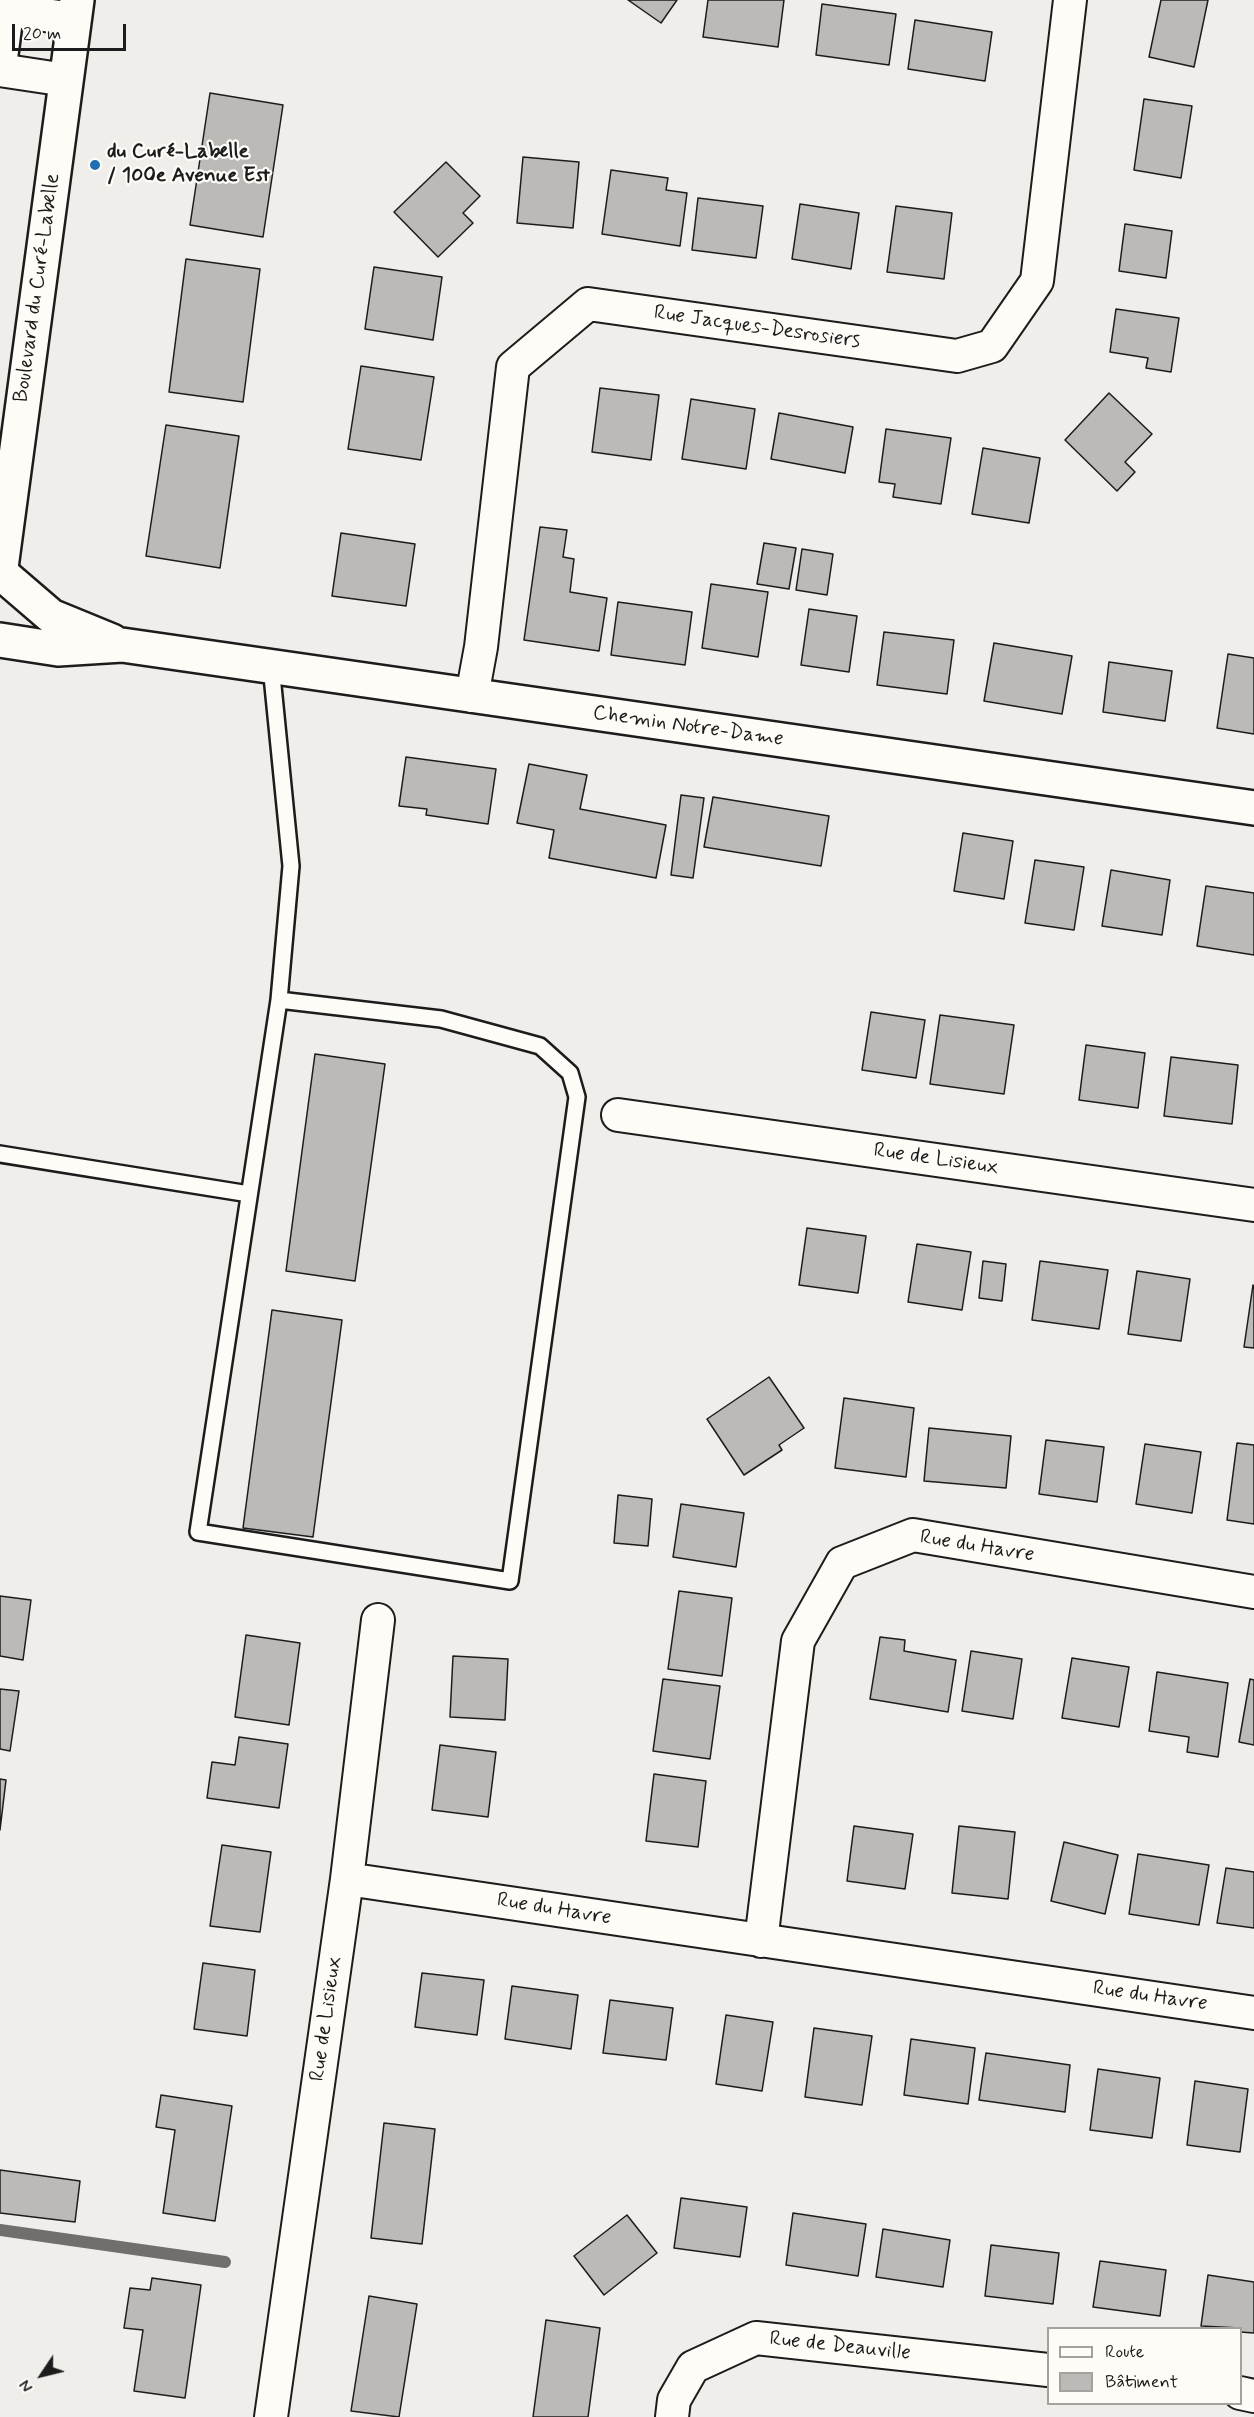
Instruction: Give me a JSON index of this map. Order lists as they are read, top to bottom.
{
  "streets": {
    "street": [
      "Boulevard du Curé-Labelle",
      "Rue Jacques-Desrosiers",
      "Chemin Notre-Dame",
      "Rue de Lisieux",
      "Rue du Havre",
      "Rue de Deauville"
    ]
  },
  "crossings": [
    ["Boulevard du Curé-Labelle", "Chemin Notre-Dame"],
    ["Rue Jacques-Desrosiers", "Chemin Notre-Dame"],
    ["Rue de Lisieux", "Rue du Havre"]
  ],
  "places": ["du Curé-Labelle / 100e Avenue Est"],
  "legend": ["Route", "Bâtiment"],
  "scale_bar": "20 m",
  "north": "bottom left"
}
